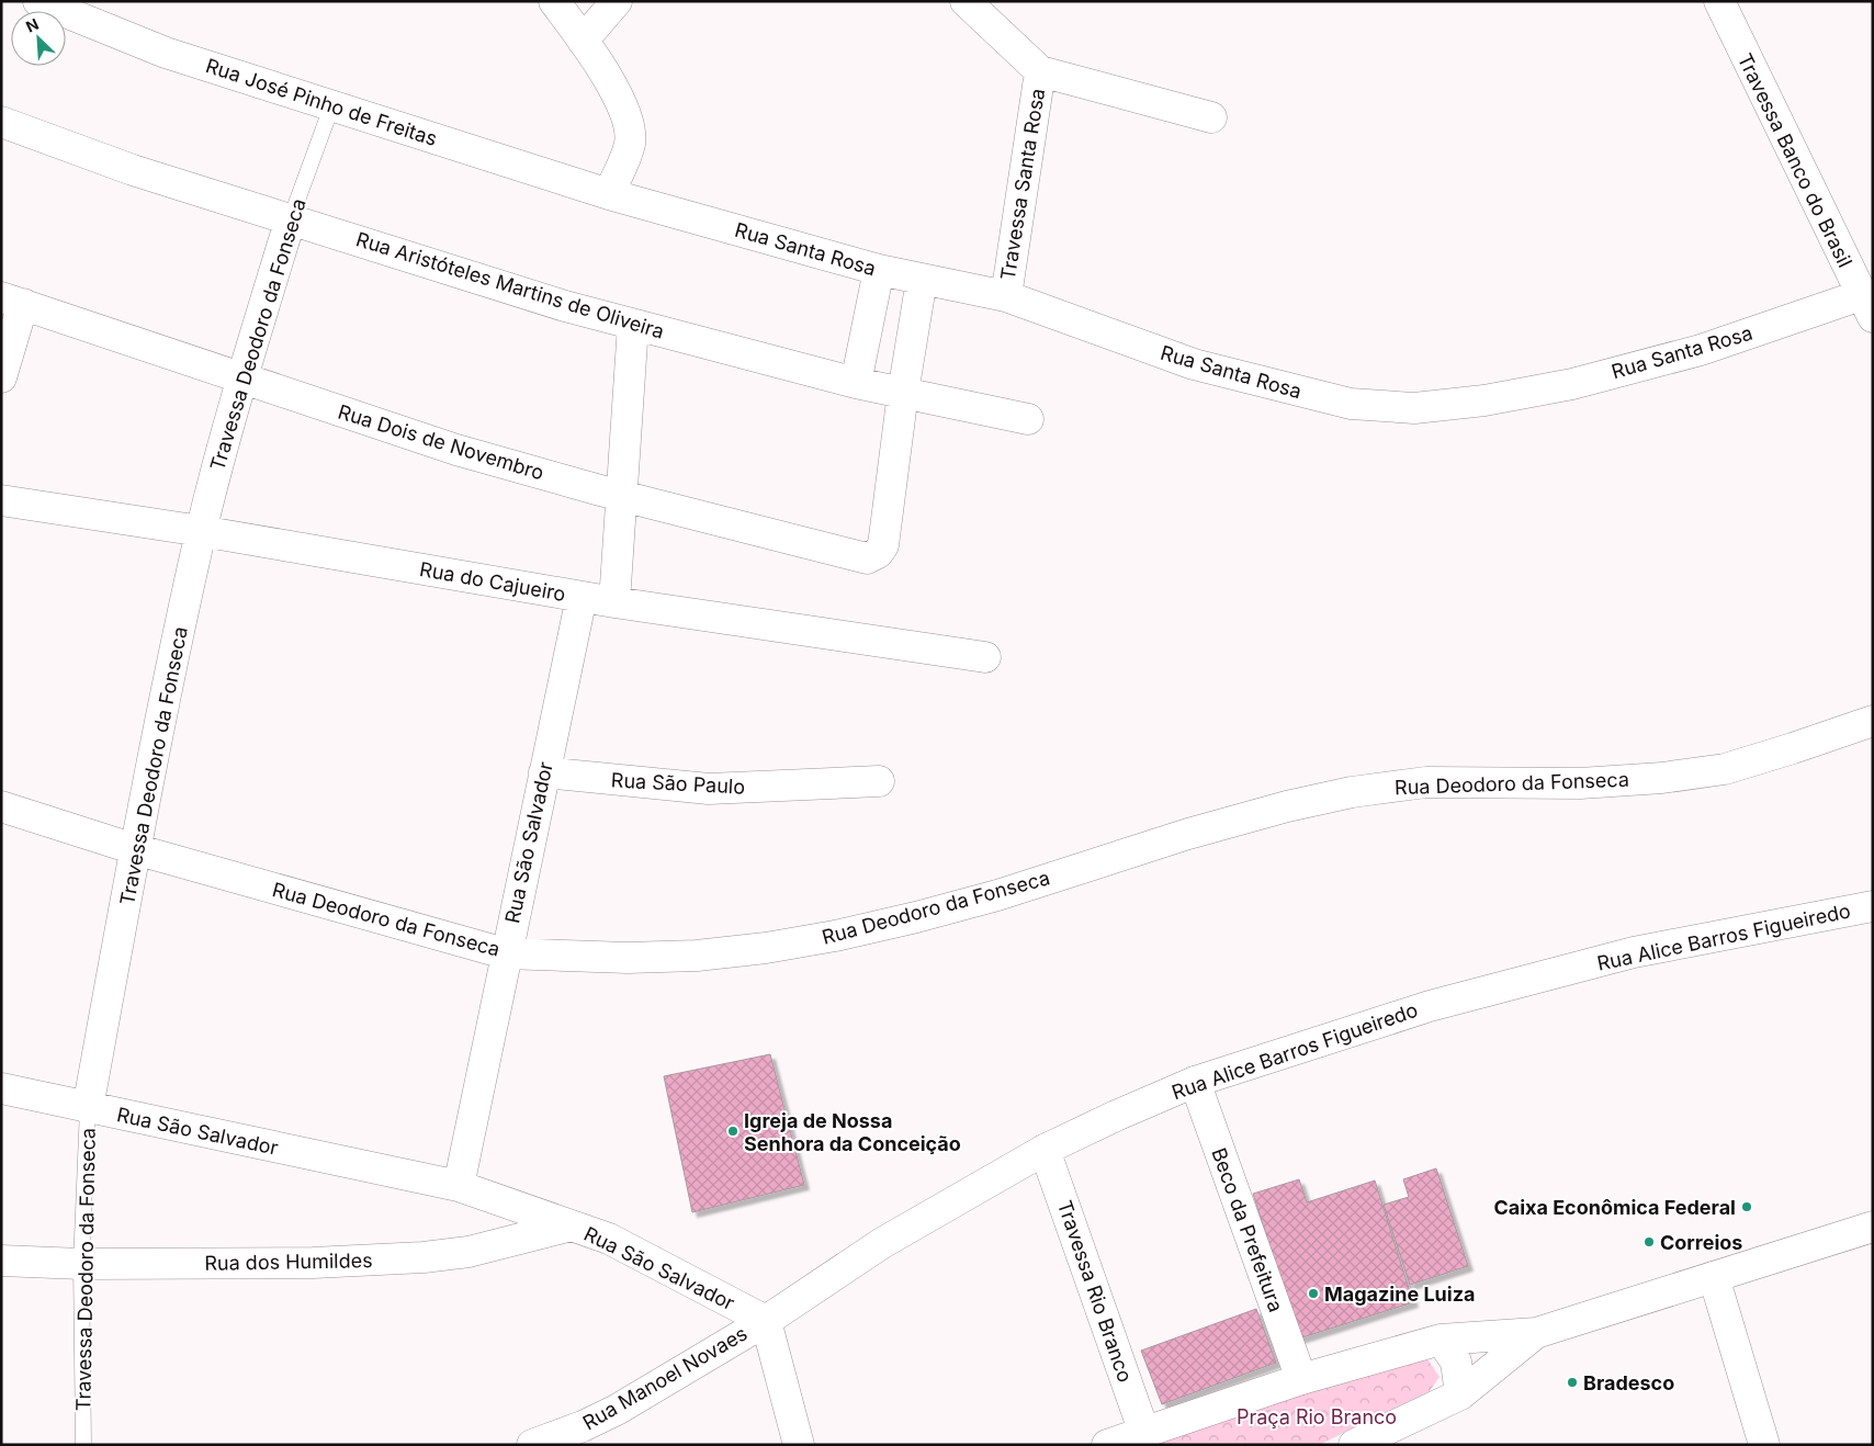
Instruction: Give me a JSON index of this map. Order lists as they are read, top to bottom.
{
  "streets": {
    "street": [
      "Rua José Pinho de Freitas",
      "Travessa Banco do Brasil",
      "Travessa Santa Rosa",
      "Rua Santa Rosa",
      "Rua Aristóteles Martins de Oliveira",
      "Travessa Deodoro da Fonseca",
      "Rua Dois de Novembro",
      "Rua do Cajueiro",
      "Rua São Paulo",
      "Rua Deodoro da Fonseca",
      "Rua São Salvador",
      "Rua Alice Barros Figueiredo",
      "Beco da Prefeitura",
      "Rua dos Humildes",
      "Travessa Rio Branco",
      "Rua Manoel Novaes"
    ]
  },
  "crossings": [
    ["Rua José Pinho de Freitas", "Rua Santa Rosa"],
    ["Rua José Pinho de Freitas", "Travessa Deodoro da Fonseca"],
    ["Travessa Banco do Brasil", "Rua Santa Rosa"],
    ["Travessa Santa Rosa", "Rua Santa Rosa"],
    ["Rua Aristóteles Martins de Oliveira", "Travessa Deodoro da Fonseca"],
    ["Rua Aristóteles Martins de Oliveira", "Rua Dois de Novembro"],
    ["Travessa Deodoro da Fonseca", "Rua Dois de Novembro"],
    ["Travessa Deodoro da Fonseca", "Rua do Cajueiro"],
    ["Travessa Deodoro da Fonseca", "Rua Deodoro da Fonseca"],
    ["Travessa Deodoro da Fonseca", "Rua São Salvador"],
    ["Travessa Deodoro da Fonseca", "Rua dos Humildes"],
    ["Rua do Cajueiro", "Rua São Salvador"],
    ["Rua São Paulo", "Rua São Salvador"],
    ["Rua Deodoro da Fonseca", "Rua São Salvador"],
    ["Rua São Salvador", "Rua Alice Barros Figueiredo"],
    ["Rua São Salvador", "Rua dos Humildes"],
    ["Rua São Salvador", "Rua Manoel Novaes"],
    ["Rua Alice Barros Figueiredo", "Beco da Prefeitura"],
    ["Rua Alice Barros Figueiredo", "Travessa Rio Branco"],
    ["Rua Alice Barros Figueiredo", "Rua Manoel Novaes"]
  ],
  "parks": ["Praça Rio Branco"],
  "places": [
    "Igreja de Nossa Senhora da Conceição",
    "Caixa Econômica Federal",
    "Correios",
    "Magazine Luiza",
    "Bradesco"
  ],
  "north": "top left"
}
